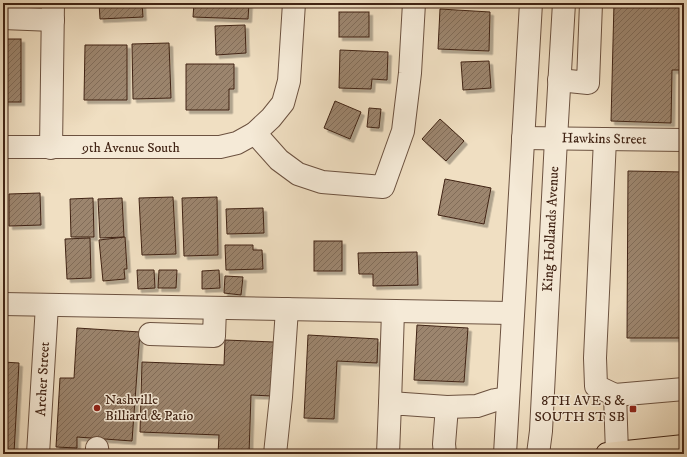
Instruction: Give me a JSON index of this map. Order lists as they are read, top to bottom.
{
  "streets": {
    "street": [
      "Hawkins Street",
      "9th Avenue South",
      "King Hollands Avenue",
      "Archer Street"
    ]
  },
  "crossings": [
    ["Hawkins Street", "King Hollands Avenue"]
  ],
  "places": {
    "other": ["Nashville Billiard & Patio"],
    "transit": ["8TH AVE S & SOUTH ST SB"]
  }
}
